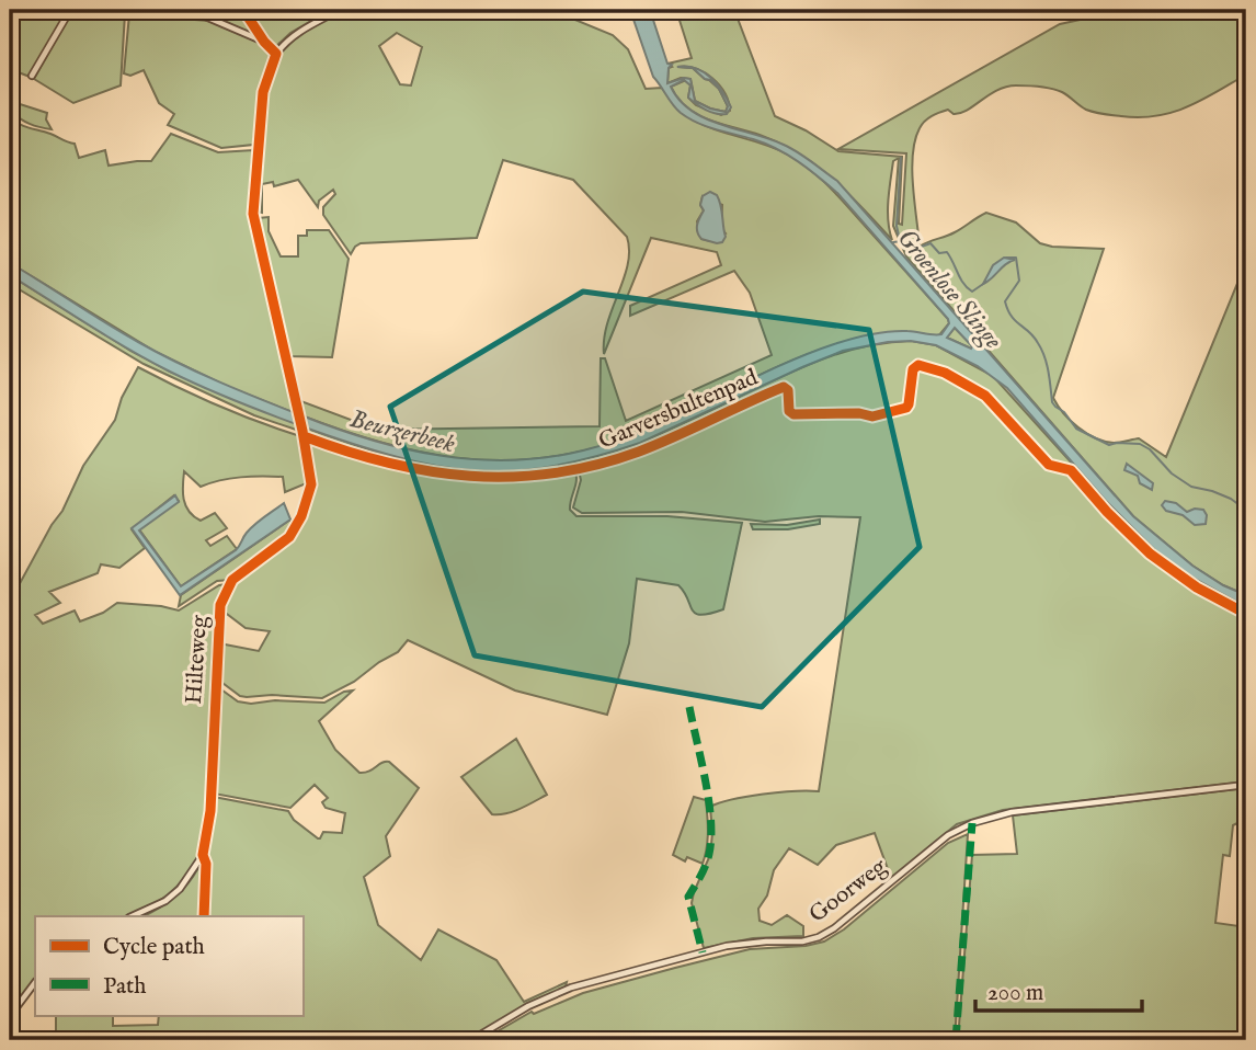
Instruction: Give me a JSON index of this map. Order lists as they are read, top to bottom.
{
  "streets": {
    "street": ["Hilteweg", "Goorweg"],
    "cycle path": ["Garversbultenpad"]
  },
  "water": ["Groenlose Slinge", "Beurzerbeek"],
  "legend": ["Cycle path", "Path"],
  "scale_bar": "200 m"
}
